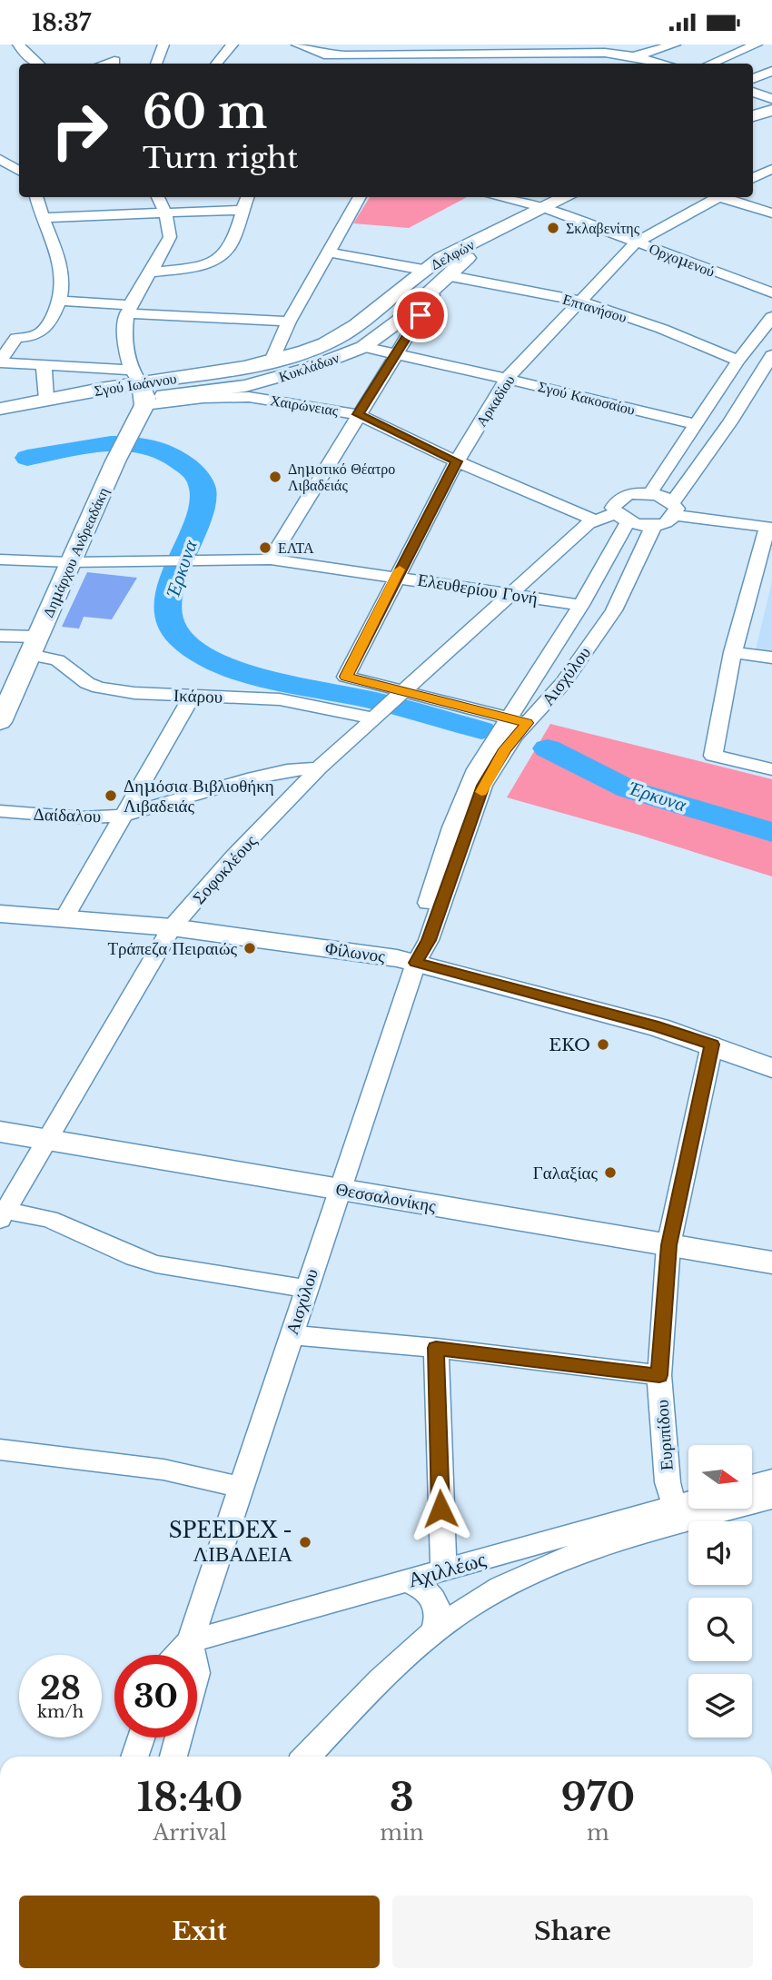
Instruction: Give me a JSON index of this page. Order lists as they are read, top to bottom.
{
  "streets": {
    "main road": [
      "Δελφών",
      "Κυκλάδων",
      "Σγού Ιωάννου",
      "Δημάρχου Ανδρεαδάκη",
      "Φίλωνος",
      "Θεσσαλονίκης"
    ],
    "street": [
      "Ορχομενού",
      "Επτανήσου",
      "Σγού Κακοσαίου",
      "Αρκαδίου",
      "Χαιρώνειας",
      "Ελευθερίου Γονή",
      "Αισχύλου",
      "Ικάρου",
      "Δαίδαλου",
      "Σοφοκλέους",
      "Ευριπίδου",
      "Αχιλλέως"
    ]
  },
  "crossings": [
    ["Δελφών", "Ορχομενού"],
    ["Δελφών", "Κυκλάδων"],
    ["Δελφών", "Σγού Ιωάννου"],
    ["Ορχομενού", "Αρκαδίου"],
    ["Επτανήσου", "Κυκλάδων"],
    ["Επτανήσου", "Αρκαδίου"],
    ["Κυκλάδων", "Σγού Ιωάννου"],
    ["Κυκλάδων", "Σγού Κακοσαίου"],
    ["Κυκλάδων", "Χαιρώνειας"],
    ["Κυκλάδων", "Δημάρχου Ανδρεαδάκη"],
    ["Σγού Ιωάννου", "Δημάρχου Ανδρεαδάκη"],
    ["Σγού Κακοσαίου", "Αρκαδίου"],
    ["Αρκαδίου", "Χαιρώνειας"],
    ["Αρκαδίου", "Ελευθερίου Γονή"],
    ["Αρκαδίου", "Ικάρου"],
    ["Αρκαδίου", "Σοφοκλέους"],
    ["Χαιρώνειας", "Σοφοκλέους"],
    ["Δημάρχου Ανδρεαδάκη", "Ελευθερίου Γονή"],
    ["Δημάρχου Ανδρεαδάκη", "Ικάρου"],
    ["Ελευθερίου Γονή", "Αισχύλου"],
    ["Ελευθερίου Γονή", "Σοφοκλέους"],
    ["Αισχύλου", "Σοφοκλέους"],
    ["Αισχύλου", "Φίλωνος"],
    ["Αισχύλου", "Θεσσαλονίκης"],
    ["Αισχύλου", "Αχιλλέως"],
    ["Ικάρου", "Σοφοκλέους"],
    ["Δαίδαλου", "Σοφοκλέους"],
    ["Σοφοκλέους", "Φίλωνος"],
    ["Σοφοκλέους", "Θεσσαλονίκης"],
    ["Φίλωνος", "Ευριπίδου"],
    ["Θεσσαλονίκης", "Ευριπίδου"],
    ["Ευριπίδου", "Αχιλλέως"]
  ],
  "water": ["Έρκυνα"],
  "places": [
    "Σκλαβενίτης",
    "Δημοτικό Θέατρο Λιβαδειάς",
    "ΕΛΤΑ",
    "Δημόσια Βιβλιοθήκη Λιβαδειάς",
    "Τράπεζα Πειραιώς",
    "EKO",
    "Γαλαξίας",
    "SPEEDEX - ΛΙΒΑΔΕΙΑ"
  ],
  "north": "right",
  "page": {
    "status": "18:37",
    "turn": ["60 m", "Turn right"],
    "speed": "28 km/h",
    "limit": "30",
    "eta": [
      "18:40",
      "Arrival",
      "3",
      "min",
      "970",
      "m"
    ],
    "buttons": ["Exit", "Share"]
  }
}
